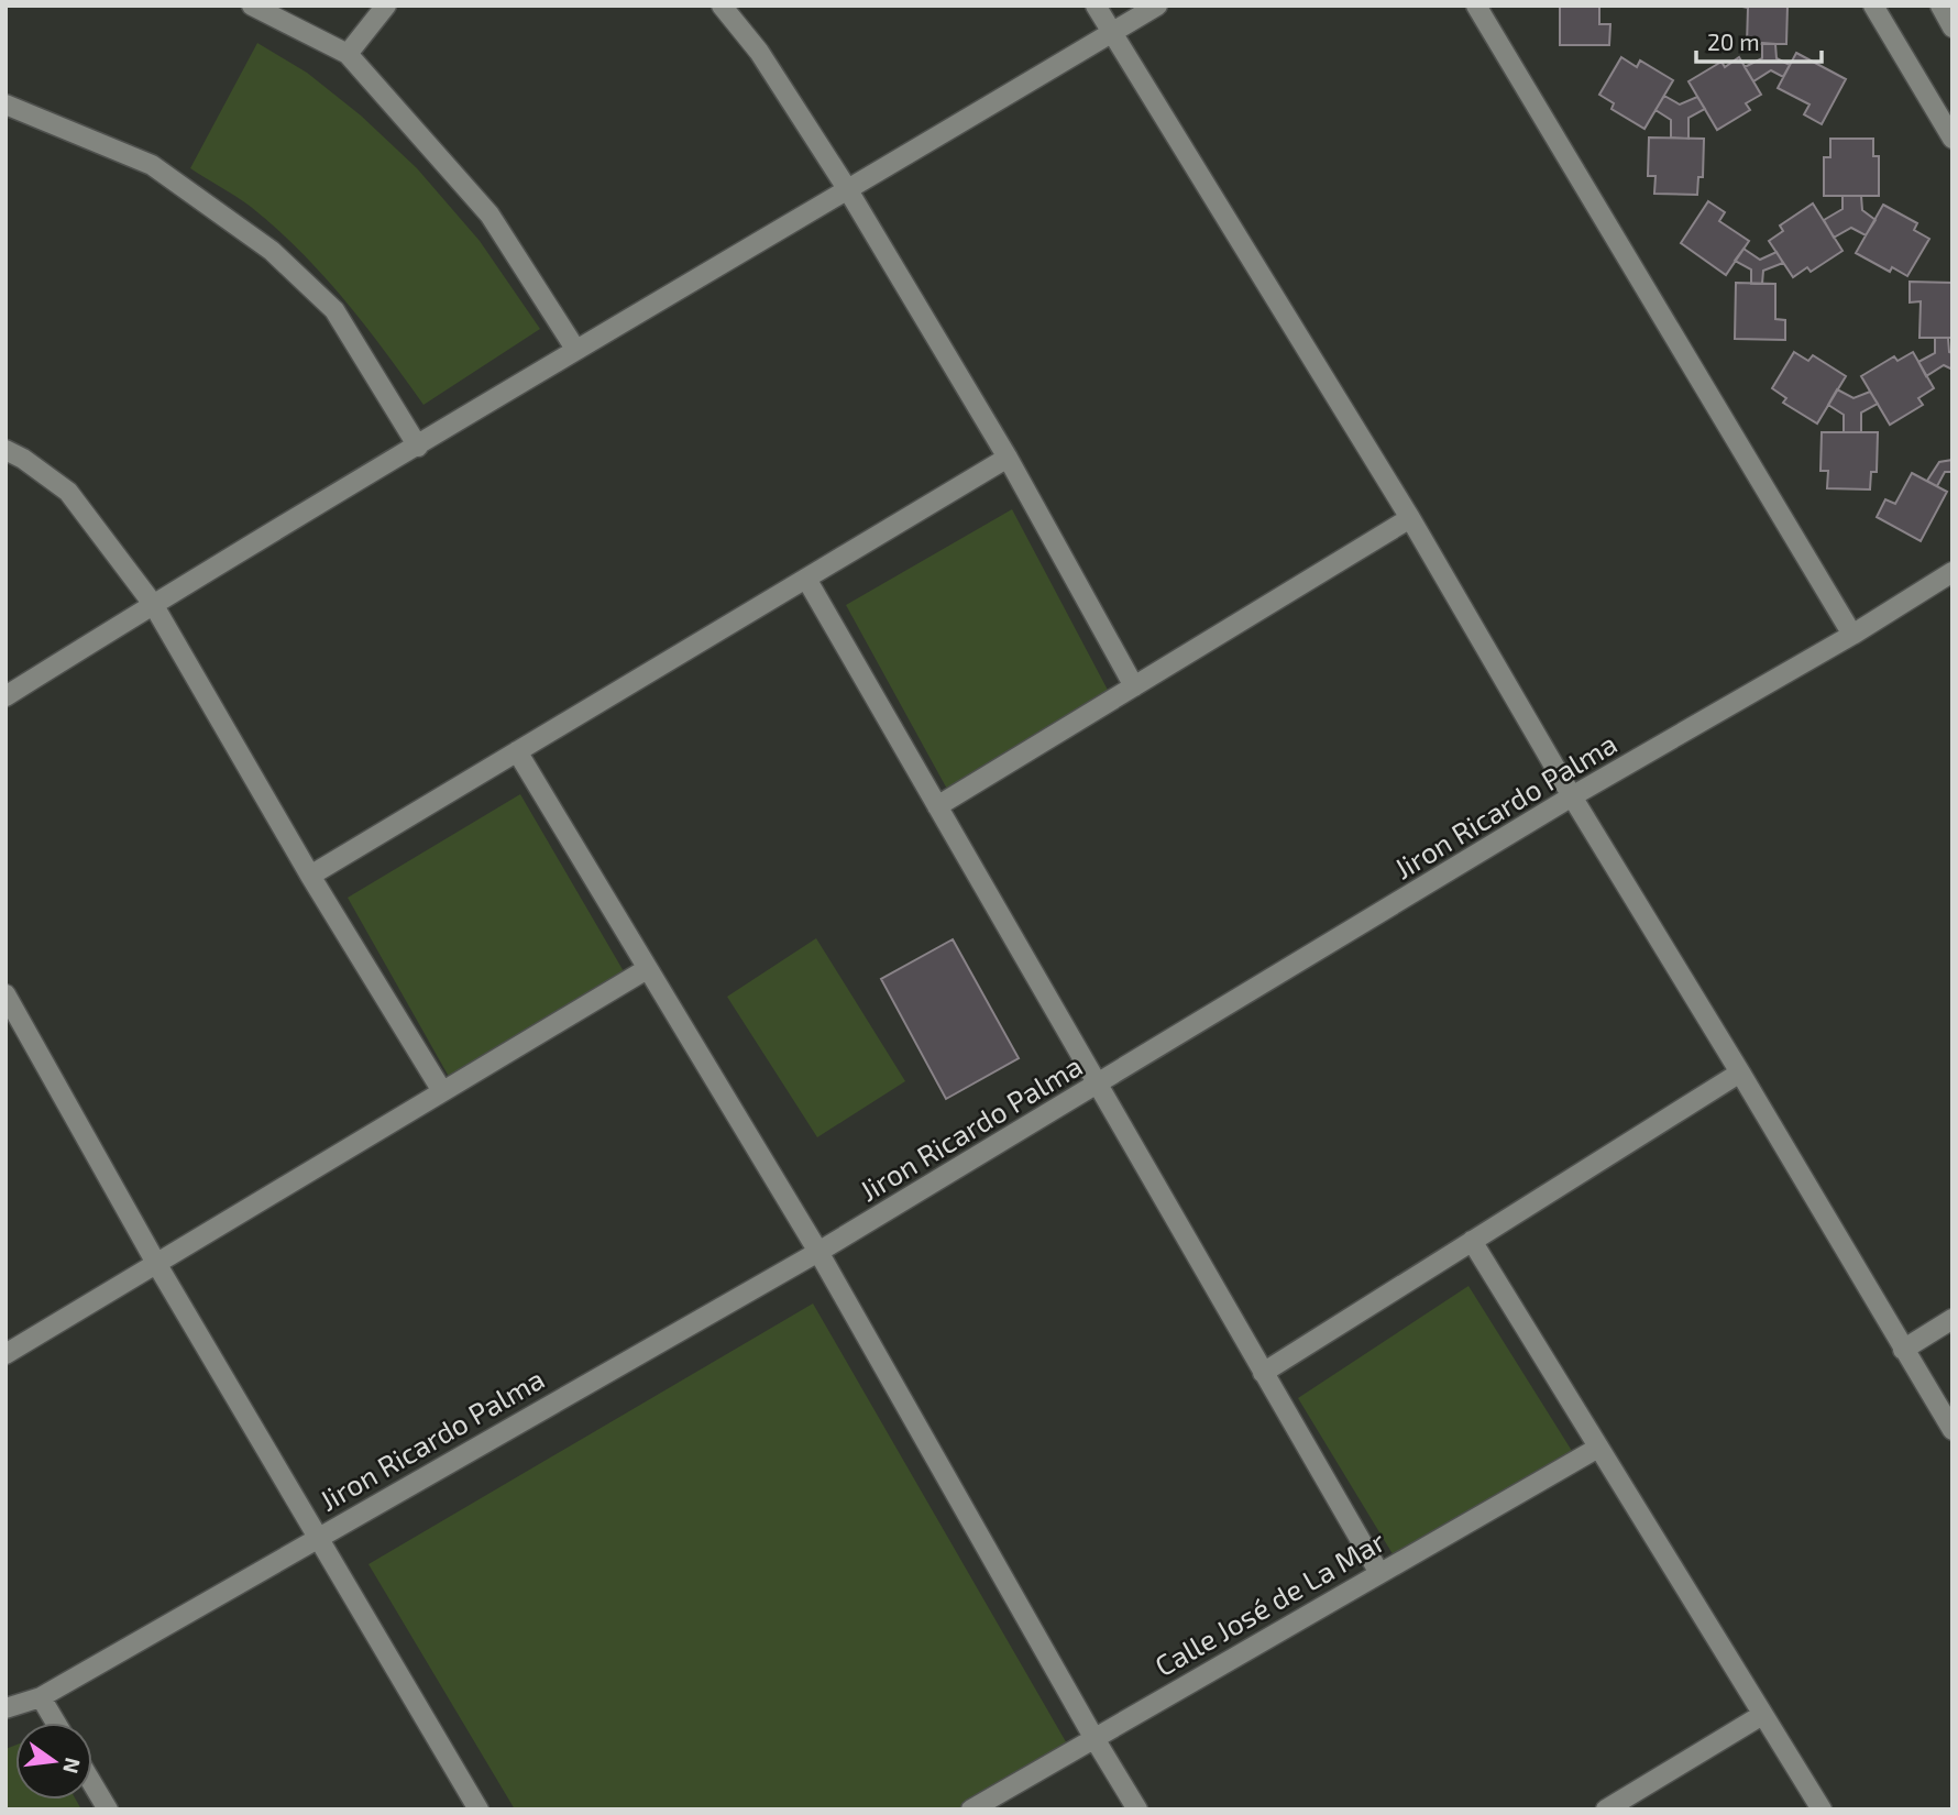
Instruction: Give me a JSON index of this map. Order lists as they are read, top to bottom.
{
  "streets": {
    "street": ["Jiron Ricardo Palma", "Calle José de La Mar"]
  },
  "scale_bar": "20 m",
  "north": "right"
}
